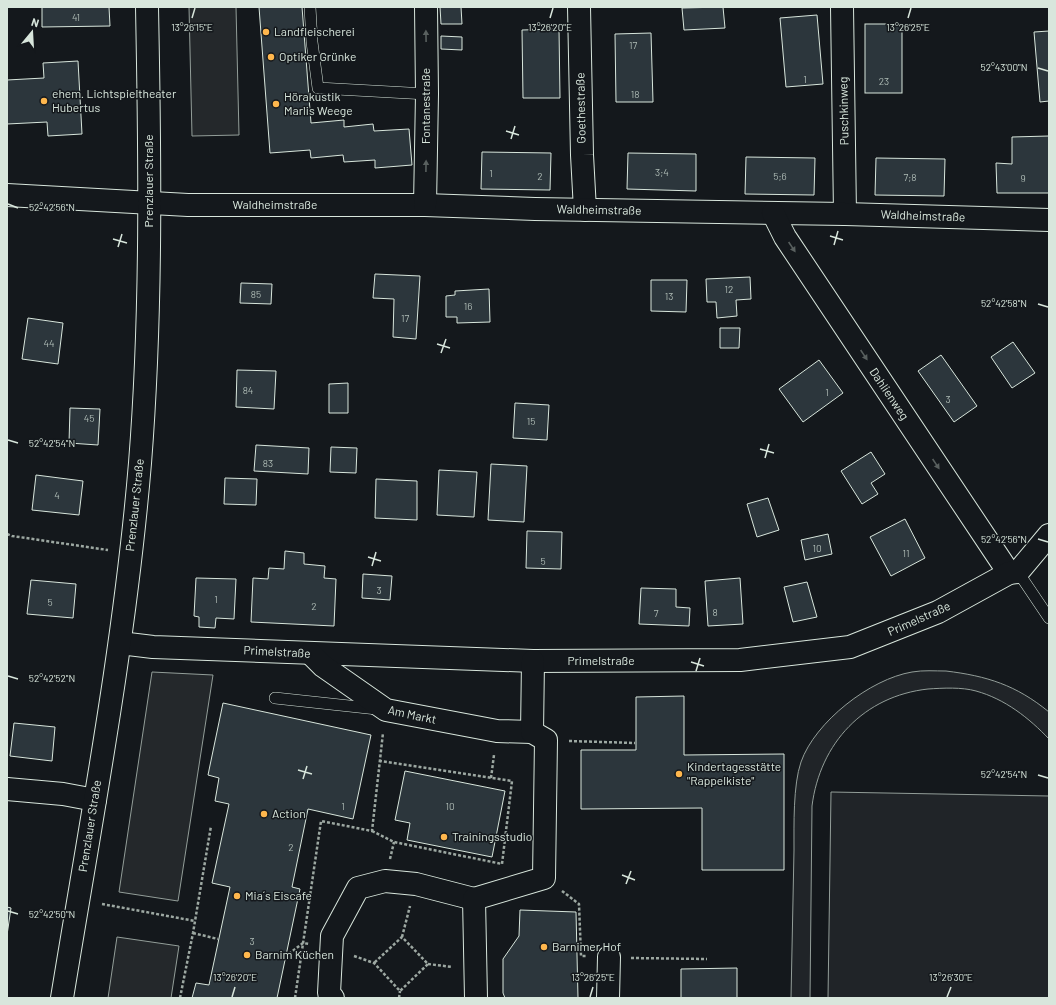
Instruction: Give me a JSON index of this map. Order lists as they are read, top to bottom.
{
  "streets": {
    "street": [
      "Fontanestraße",
      "Goethestraße",
      "Puschkinweg",
      "Prenzlauer Straße",
      "Waldheimstraße",
      "Dahlienweg",
      "Primelstraße",
      "Am Markt"
    ]
  },
  "crossings": [
    ["Fontanestraße", "Waldheimstraße"],
    ["Goethestraße", "Waldheimstraße"],
    ["Puschkinweg", "Waldheimstraße"],
    ["Prenzlauer Straße", "Waldheimstraße"],
    ["Prenzlauer Straße", "Primelstraße"],
    ["Waldheimstraße", "Dahlienweg"],
    ["Dahlienweg", "Primelstraße"],
    ["Primelstraße", "Am Markt"]
  ],
  "one_way": ["Fontanestraße", "Dahlienweg"],
  "places": [
    "Landfleischerei",
    "Optiker Grünke",
    "ehem. Lichtspieltheater Hubertus",
    "Hörakustik Marlis Weege",
    "Kindertagesstätte \"Rappelkiste\"",
    "Action",
    "Trainingsstudio",
    "Mia´s Eiscafe",
    "Barnimer Hof",
    "Barnim Küchen"
  ],
  "house_numbers": [
    "41",
    "17",
    "1",
    "23",
    "18",
    "3;4",
    "1",
    "2",
    "5;6",
    "7;8",
    "9",
    "12",
    "85",
    "13",
    "16",
    "17",
    "44",
    "84",
    "1",
    "3",
    "45",
    "15",
    "83",
    "4",
    "10",
    "11",
    "5",
    "3",
    "1",
    "5",
    "2",
    "8",
    "7",
    "1",
    "10",
    "2",
    "3"
  ],
  "north": "top",
  "coordinates": [
    "13°26'15\"E",
    "13°26'20\"E",
    "13°26'25\"E",
    "52°43'00\"N",
    "52°42'56\"N",
    "52°42'58\"N",
    "52°42'54\"N",
    "52°42'52\"N",
    "52°42'50\"N",
    "13°26'30\"E"
  ]
}
